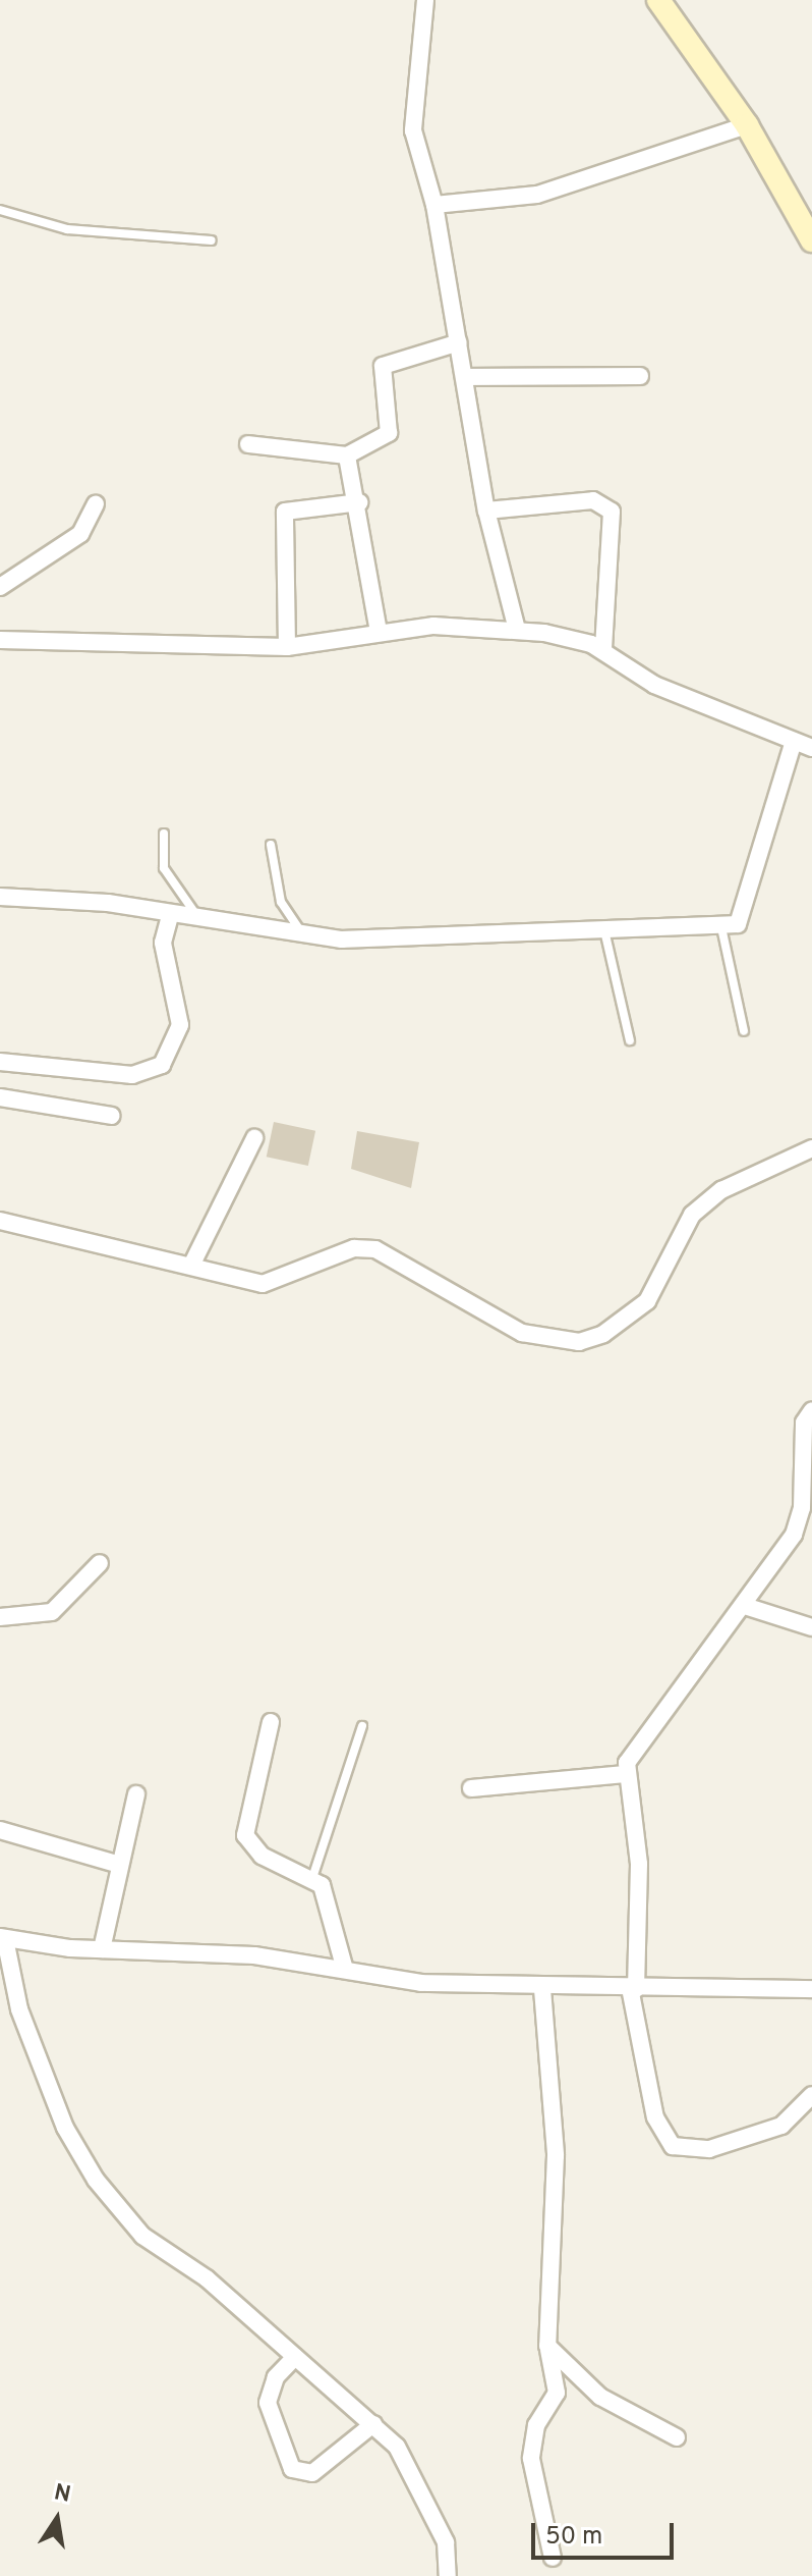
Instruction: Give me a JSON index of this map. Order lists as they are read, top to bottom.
{
  "scale_bar": "50 m",
  "north": "top"
}
